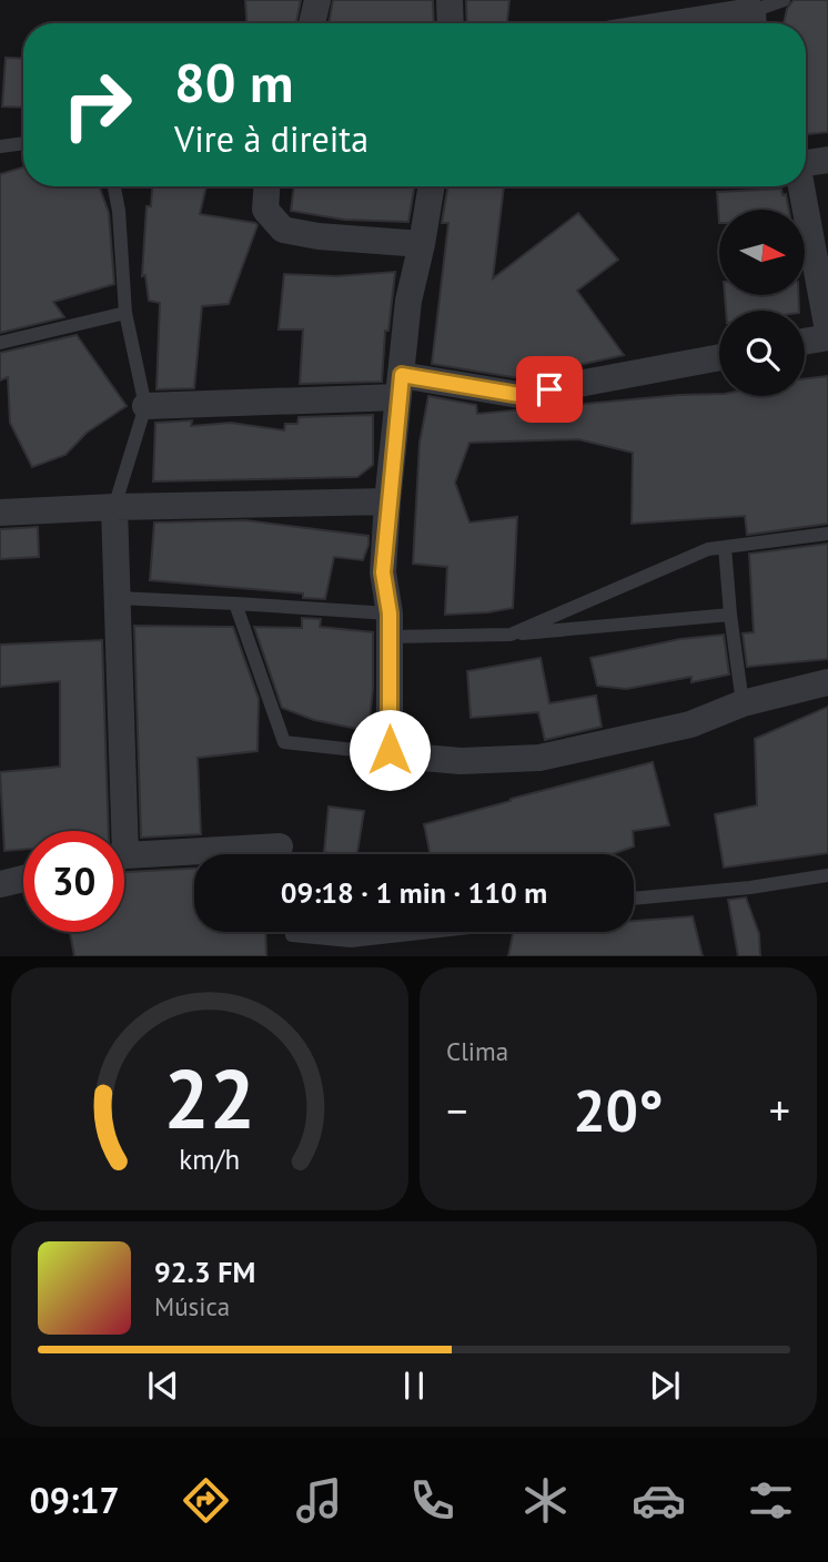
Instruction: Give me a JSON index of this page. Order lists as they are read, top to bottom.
{
  "north": "right",
  "page": {
    "turn": ["80 m", "Vire à direita"],
    "limit": "30",
    "trip": "09:18 · 1 min · 110 m",
    "tile": "Clima",
    "heat": ["−", "20°", "+"],
    "song": ["92.3 FM", "Música"],
    "tabs": "09:17",
    "gauge": ["22", "km/h"]
  }
}
